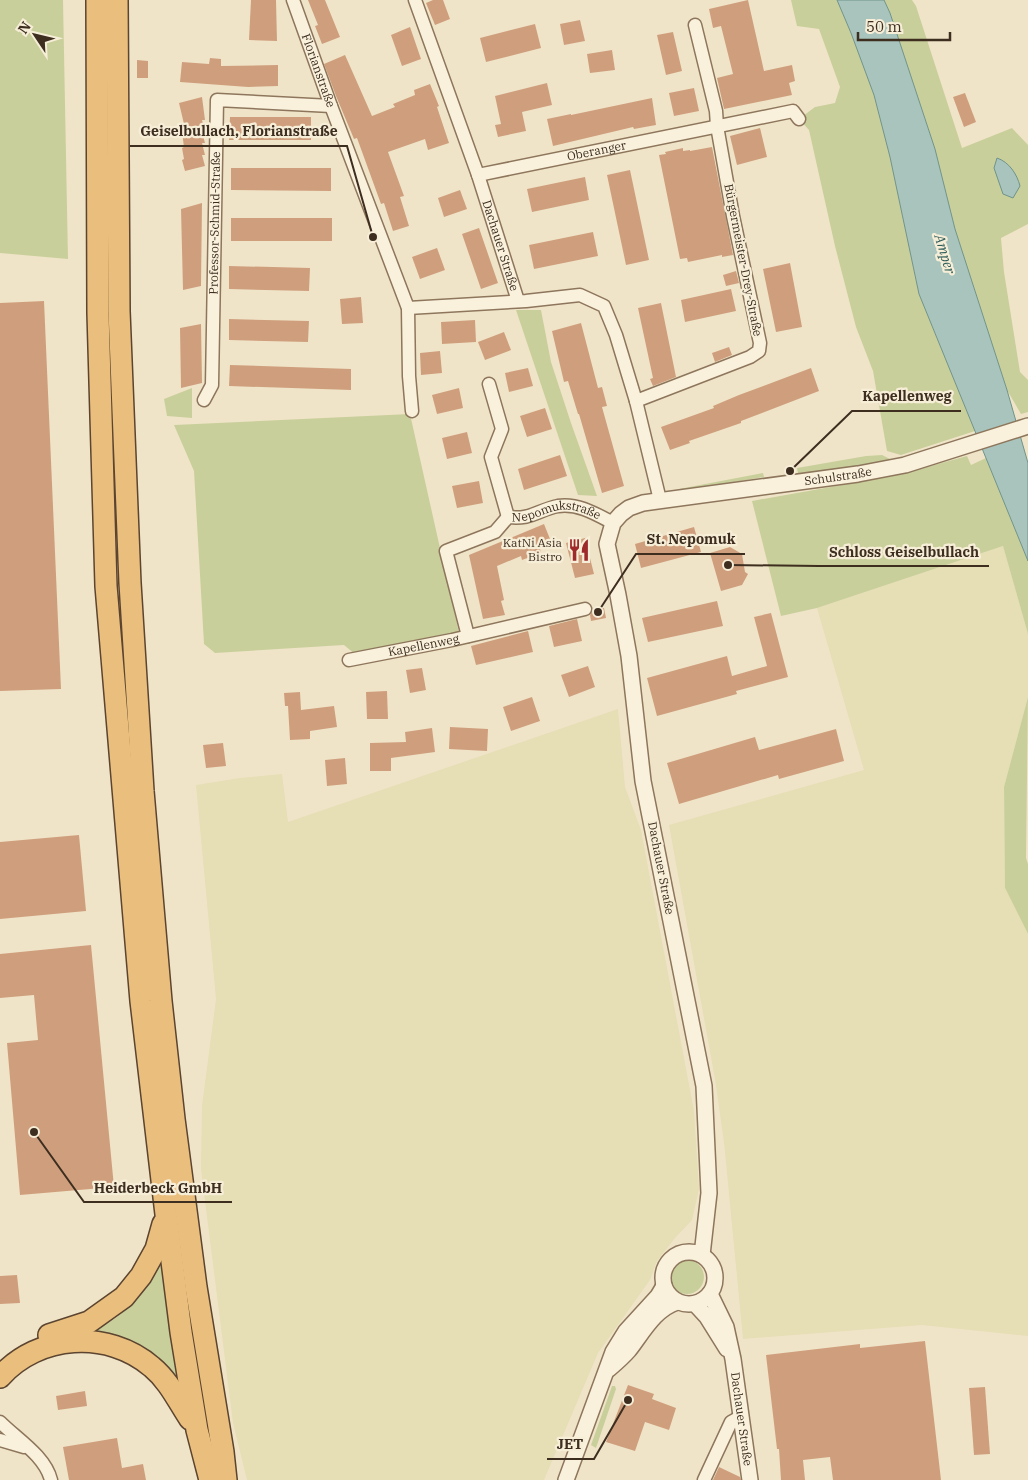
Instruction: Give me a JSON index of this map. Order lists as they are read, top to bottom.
{
  "streets": {
    "street": [
      "Florianstraße",
      "Oberanger",
      "Professor-Schmid-Straße",
      "Dachauer Straße",
      "Bürgermeister-Drey-Straße",
      "Schulstraße",
      "Nepomukstraße",
      "Kapellenweg"
    ]
  },
  "crossings": [
    ["Florianstraße", "Professor-Schmid-Straße"],
    ["Oberanger", "Dachauer Straße"],
    ["Oberanger", "Bürgermeister-Drey-Straße"],
    ["Dachauer Straße", "Bürgermeister-Drey-Straße"],
    ["Dachauer Straße", "Schulstraße"],
    ["Dachauer Straße", "Nepomukstraße"],
    ["Schulstraße", "Nepomukstraße"],
    ["Nepomukstraße", "Kapellenweg"]
  ],
  "water": ["Amper"],
  "places": {
    "other": [
      "Geiselbullach, Florianstraße",
      "Kapellenweg",
      "Schloss Geiselbullach",
      "St. Nepomuk",
      "Heiderbeck GmbH",
      "JET"
    ],
    "restaurant": ["KatNi Asia Bistro"]
  },
  "scale_bar": "50 m",
  "north": "top left"
}
